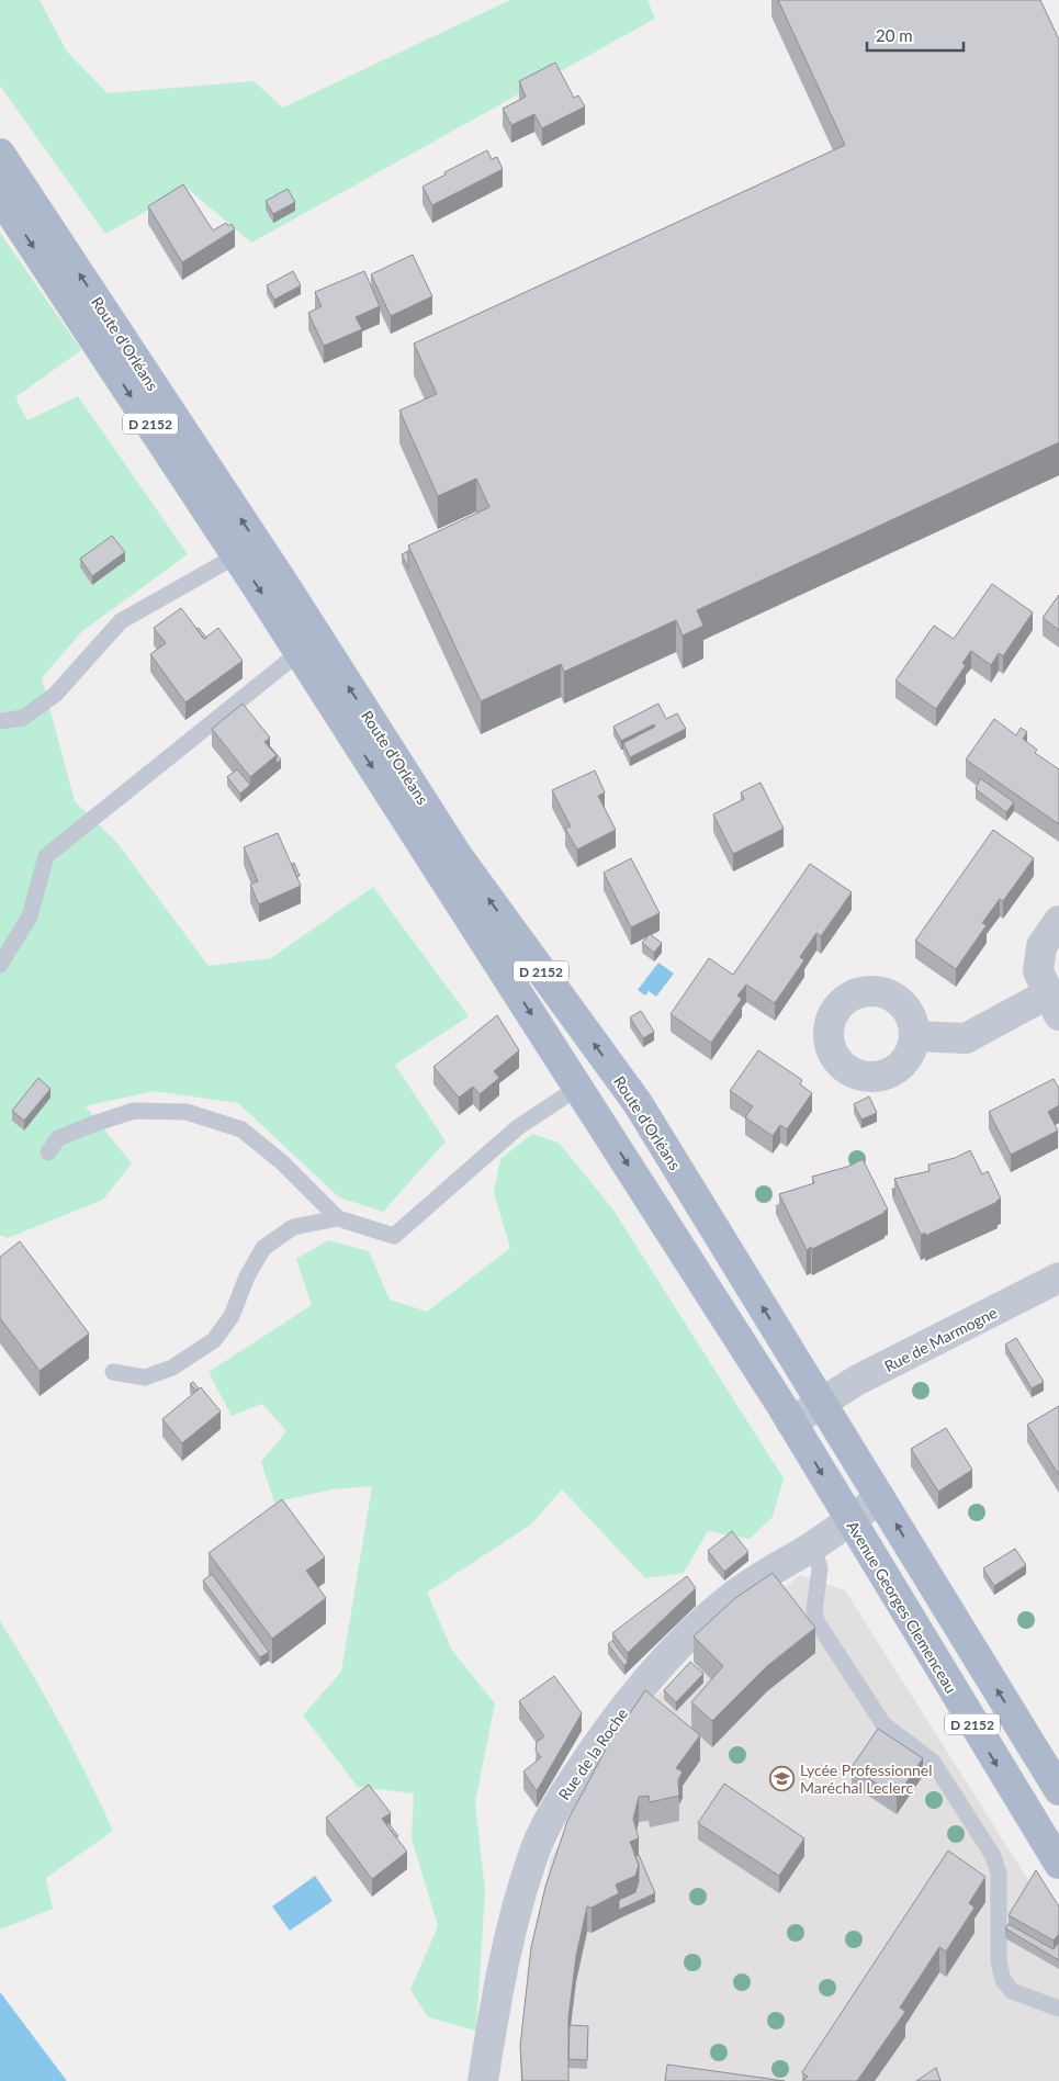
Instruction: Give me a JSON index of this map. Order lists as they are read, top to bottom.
{
  "streets": {
    "main road": ["Route d'Orléans", "D 2152", "Avenue Georges Clemenceau"],
    "street": ["Rue de Marmogne", "Rue de la Roche"]
  },
  "crossings": [
    ["Route d'Orléans", "D 2152"],
    ["Route d'Orléans", "Rue de Marmogne"],
    ["Route d'Orléans", "Avenue Georges Clemenceau"],
    ["D 2152", "Rue de Marmogne"],
    ["D 2152", "Rue de la Roche"],
    ["Rue de Marmogne", "Avenue Georges Clemenceau"],
    ["Avenue Georges Clemenceau", "Rue de la Roche"]
  ],
  "places": {
    "school or university": ["Lycée Professionnel Maréchal Leclerc"]
  },
  "scale_bar": "20 m"
}
